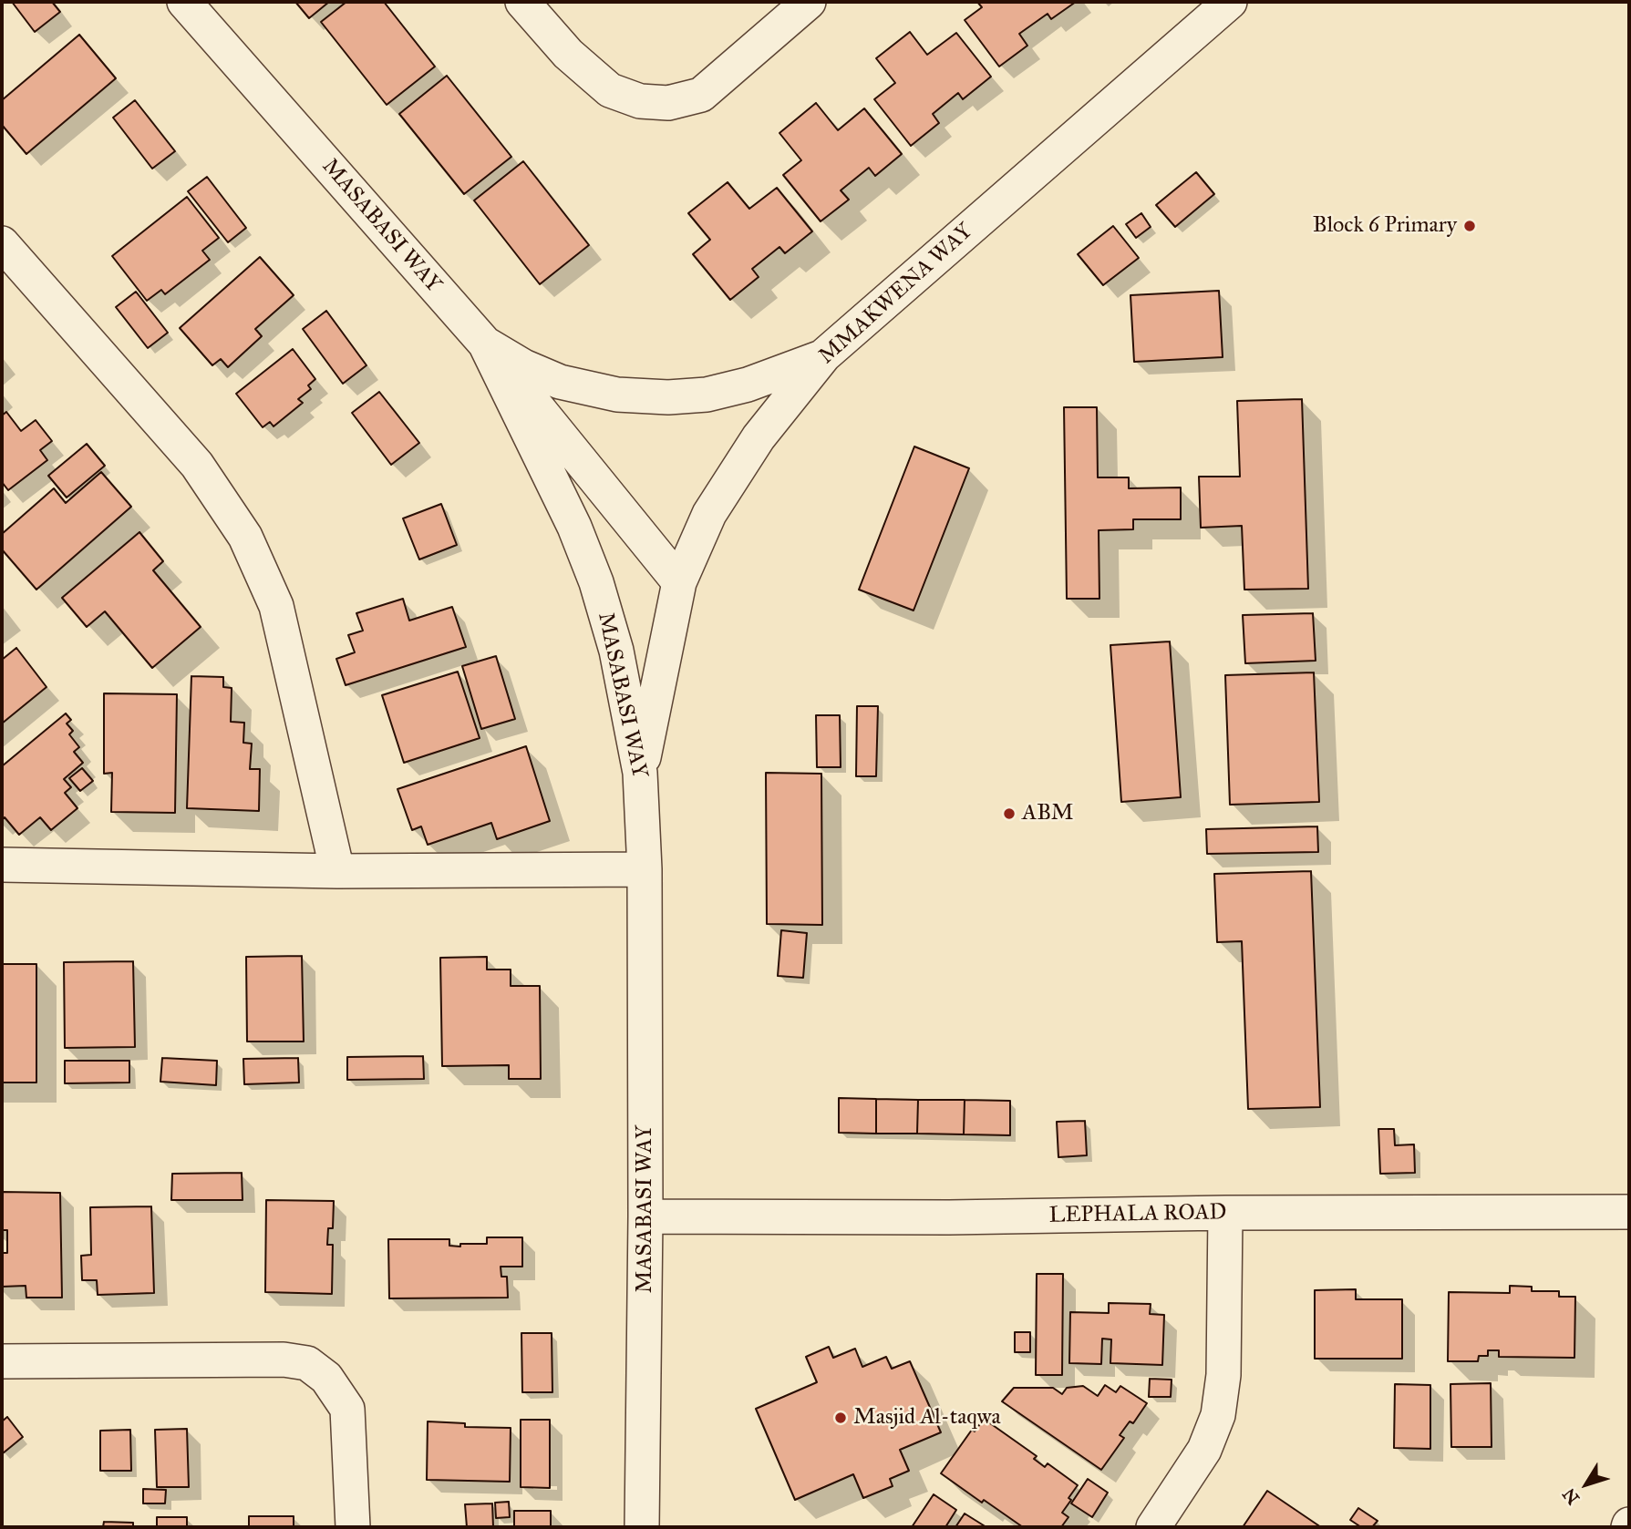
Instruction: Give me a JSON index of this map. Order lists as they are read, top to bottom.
{
  "streets": {
    "street": ["MASABASI WAY", "MMAKWENA WAY", "LEPHALA ROAD"]
  },
  "crossings": [
    ["MASABASI WAY", "MMAKWENA WAY"],
    ["MASABASI WAY", "LEPHALA ROAD"]
  ],
  "places": ["Block 6 Primary", "ABM", "Masjid Al-taqwa"],
  "north": "bottom left"
}
